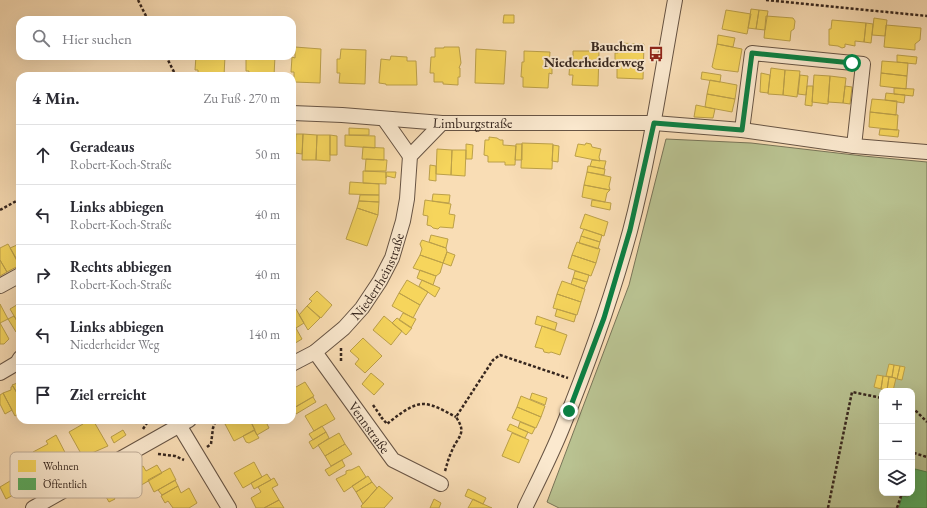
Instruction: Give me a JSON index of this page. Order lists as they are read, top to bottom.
{
  "streets": {
    "street": ["Limburgstraße", "Niederrheinstraße", "Vennstraße"]
  },
  "crossings": [
    ["Niederrheinstraße", "Vennstraße"]
  ],
  "places": {
    "bus stop": ["Bauchem Niederheiderweg"]
  },
  "legend": ["Wohnen", "Öffentlich"],
  "page": {
    "search": "Hier suchen",
    "heading": ["4 Min.", "Zu Fuß · 270 m"],
    "list": [
      ["Geradeaus", "Robert-Koch-Straße", "50 m"],
      ["Links abbiegen", "Robert-Koch-Straße", "40 m"],
      ["Rechts abbiegen", "Robert-Koch-Straße", "40 m"],
      ["Links abbiegen", "Niederheider Weg", "140 m"],
      "Ziel erreicht"
    ],
    "map_buttons": ["+", "−"]
  }
}
